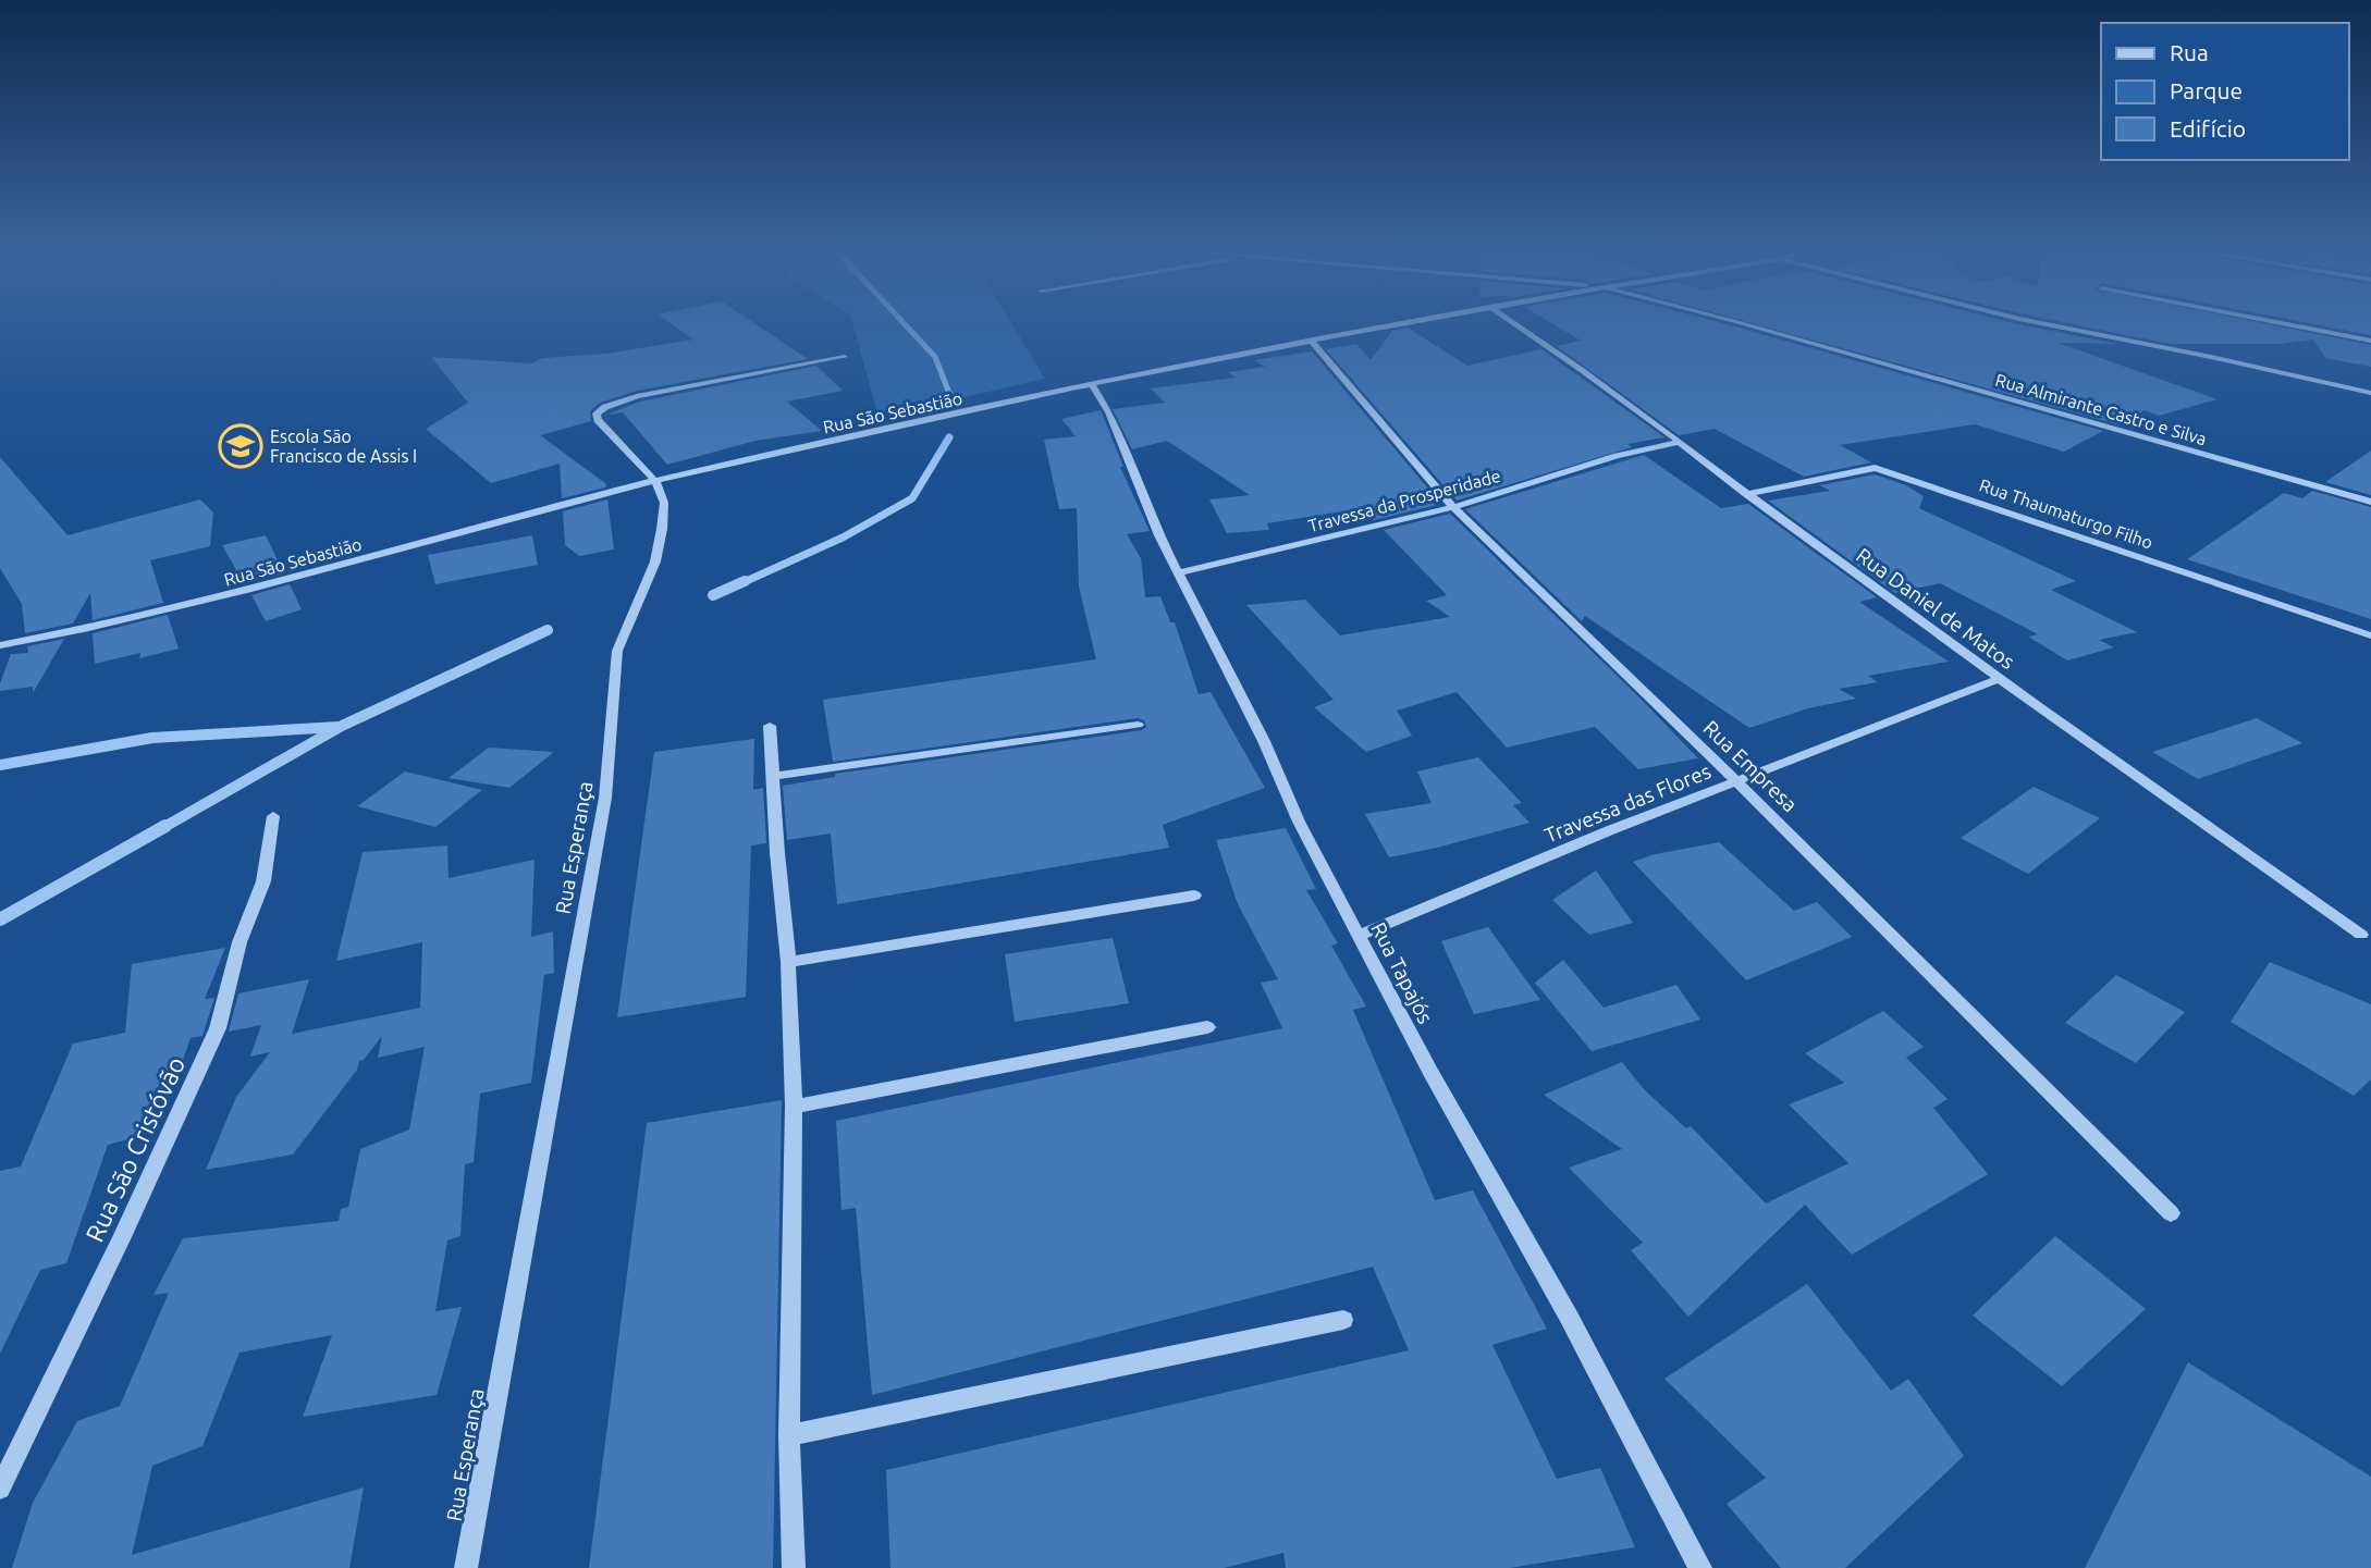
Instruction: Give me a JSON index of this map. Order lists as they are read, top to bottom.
{
  "streets": {
    "street": [
      "Rua Almirante Castro e Silva",
      "Rua São Sebastião",
      "Travessa da Prosperidade",
      "Rua Thaumaturgo Filho",
      "Rua Daniel de Matos",
      "Rua Empresa",
      "Travessa das Flores",
      "Rua Esperança",
      "Rua Tapajós",
      "Rua São Cristóvão"
    ]
  },
  "crossings": [
    ["Rua São Sebastião", "Rua Empresa"],
    ["Rua São Sebastião", "Rua Esperança"],
    ["Rua São Sebastião", "Rua Tapajós"],
    ["Travessa da Prosperidade", "Rua Daniel de Matos"],
    ["Travessa da Prosperidade", "Rua Empresa"],
    ["Travessa da Prosperidade", "Rua Tapajós"],
    ["Rua Thaumaturgo Filho", "Rua Daniel de Matos"],
    ["Rua Daniel de Matos", "Travessa das Flores"],
    ["Rua Empresa", "Travessa das Flores"],
    ["Travessa das Flores", "Rua Tapajós"]
  ],
  "places": {
    "school or university": ["Escola São Francisco de Assis I"]
  },
  "legend": ["Rua", "Parque", "Edifício"]
}
